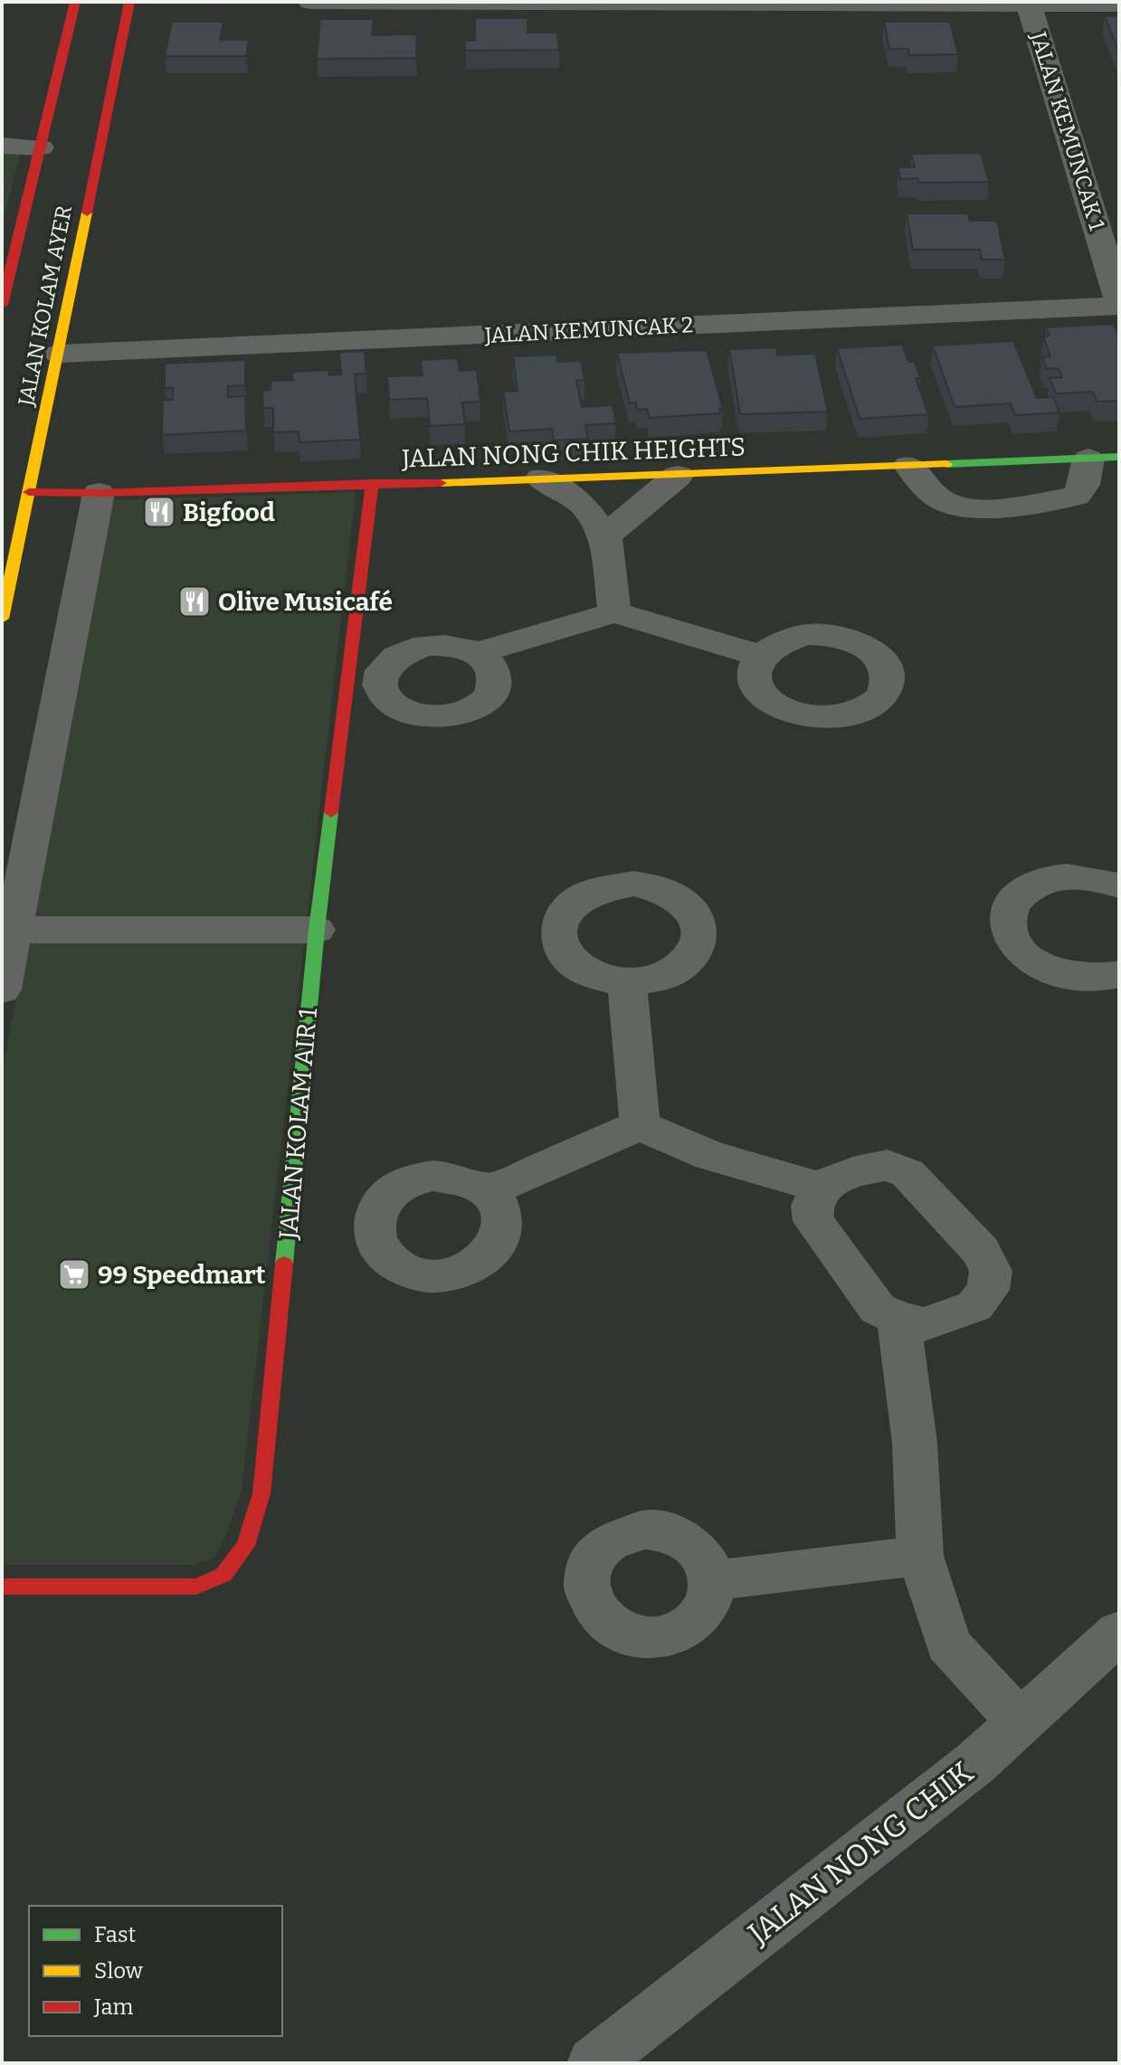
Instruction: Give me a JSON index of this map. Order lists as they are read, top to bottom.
{
  "streets": {
    "street": [
      "JALAN KEMUNCAK 1",
      "JALAN KOLAM AYER",
      "JALAN KEMUNCAK 2",
      "JALAN NONG CHIK HEIGHTS",
      "JALAN KOLAM AIR 1",
      "JALAN NONG CHIK"
    ]
  },
  "crossings": [
    ["JALAN KEMUNCAK 1", "JALAN KEMUNCAK 2"],
    ["JALAN KOLAM AYER", "JALAN KEMUNCAK 2"],
    ["JALAN KOLAM AYER", "JALAN NONG CHIK HEIGHTS"],
    ["JALAN NONG CHIK HEIGHTS", "JALAN KOLAM AIR 1"]
  ],
  "places": {
    "restaurant": ["Bigfood", "Olive Musicafé"],
    "supermarket": ["99 Speedmart"]
  },
  "legend": ["Fast", "Slow", "Jam"]
}
